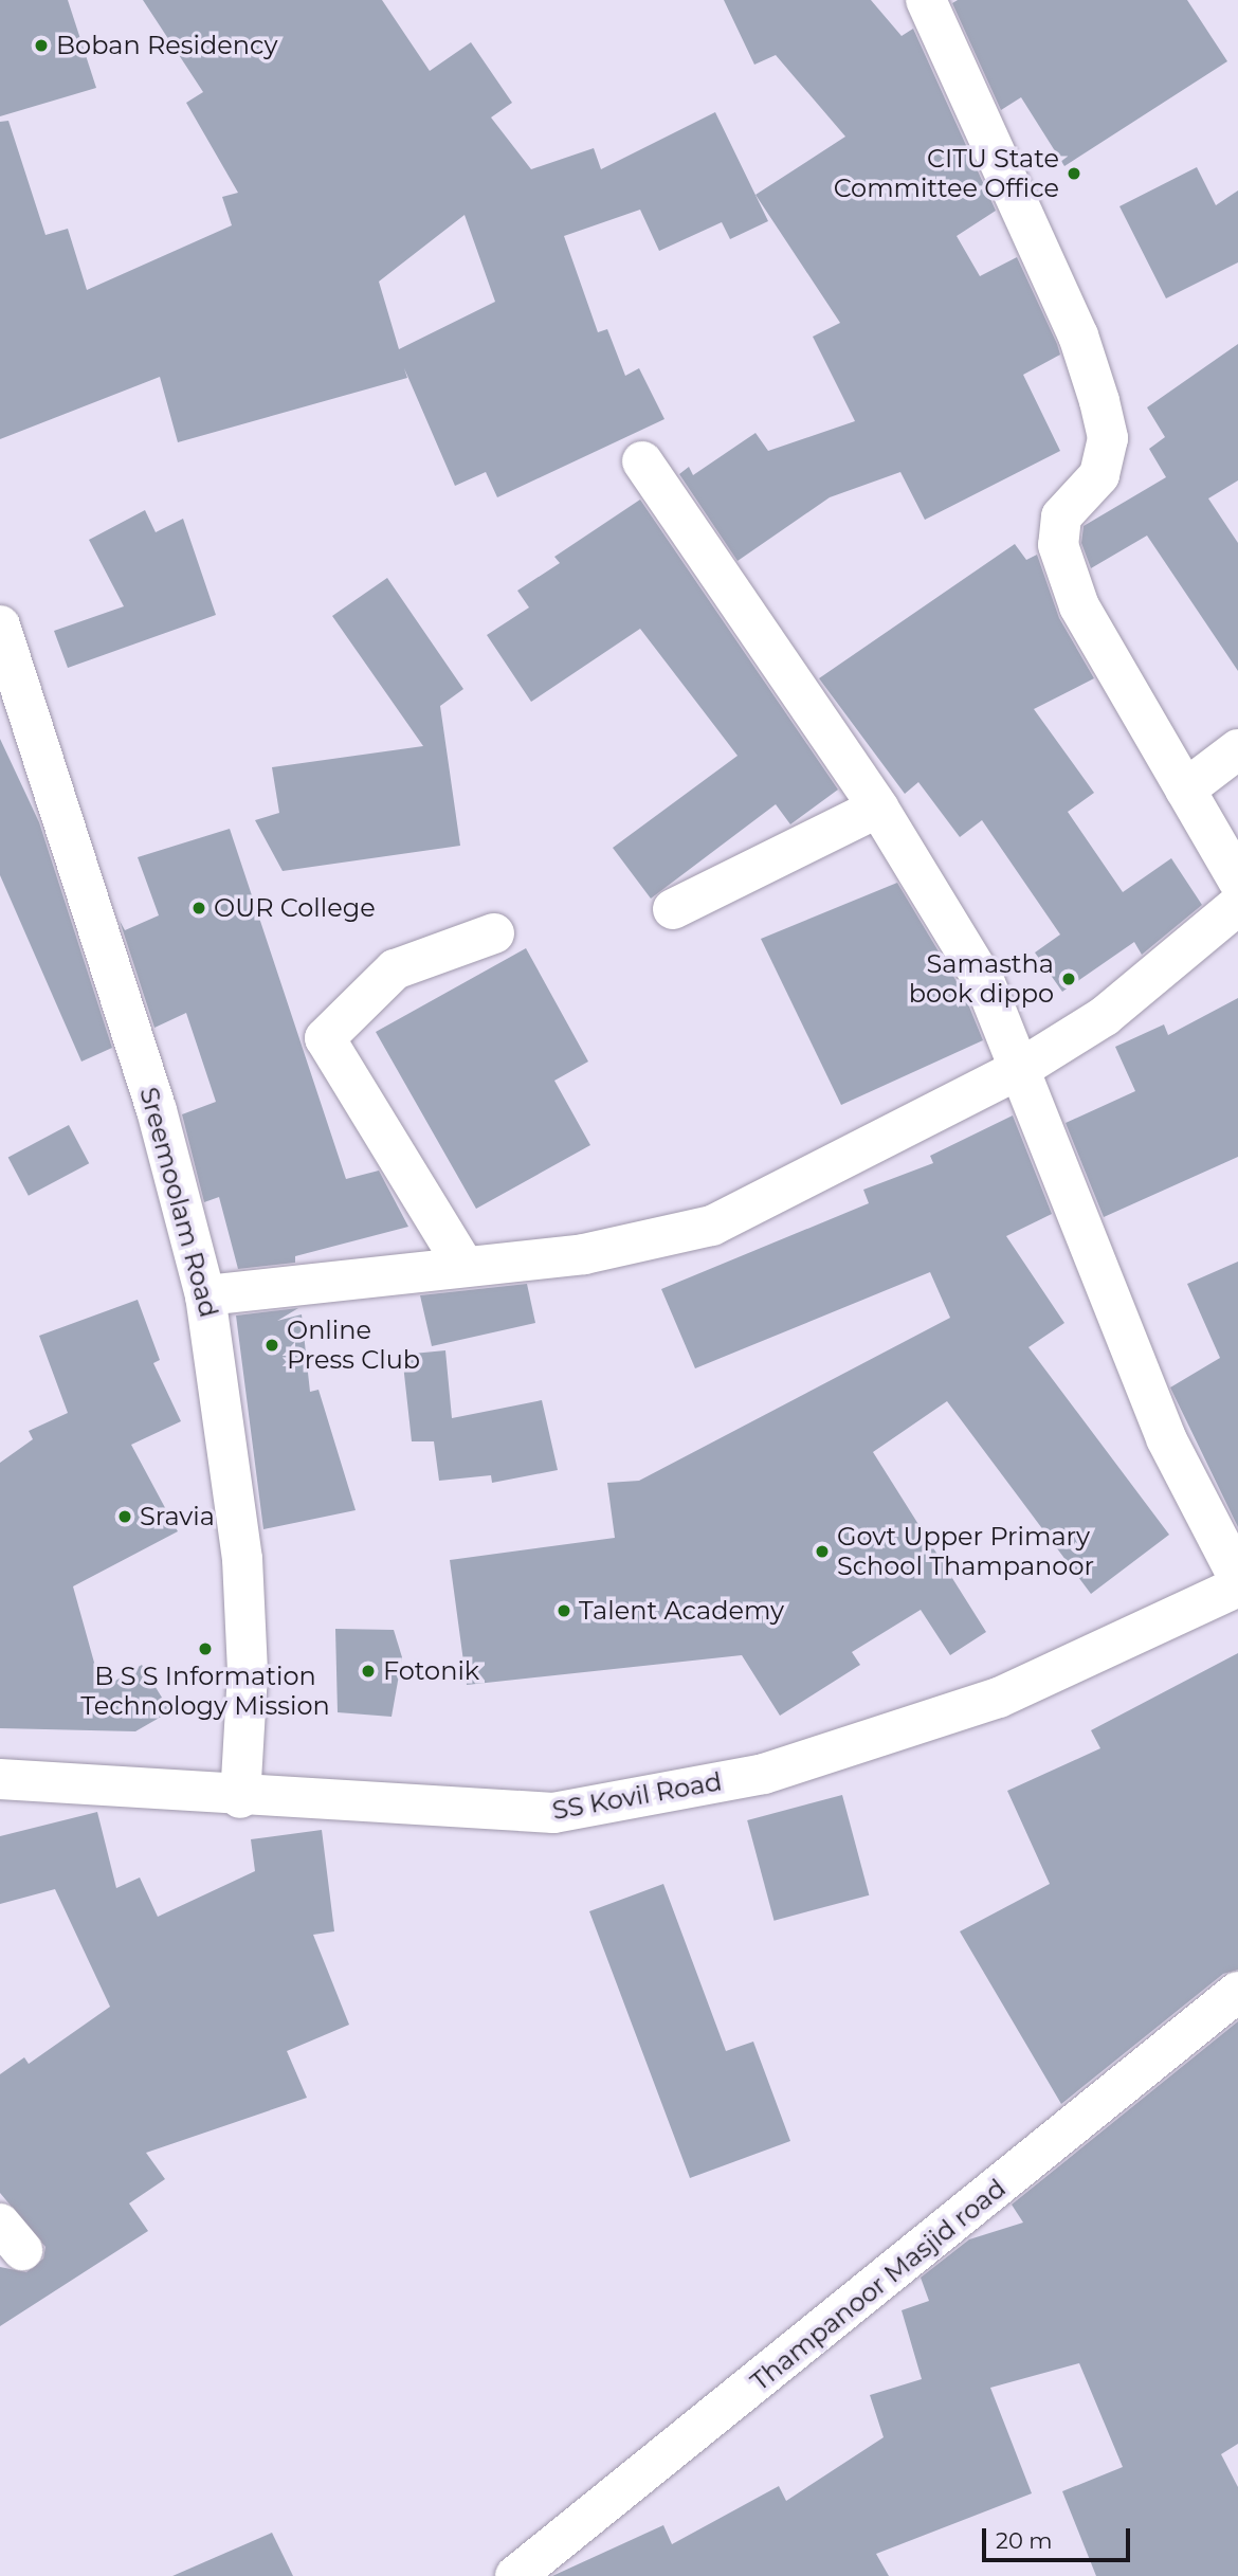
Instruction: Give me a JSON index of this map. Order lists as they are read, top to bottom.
{
  "streets": {
    "street": ["Sreemoolam Road", "SS Kovil Road", "Thampanoor Masjid road"]
  },
  "crossings": [
    ["Sreemoolam Road", "SS Kovil Road"]
  ],
  "places": [
    "Boban Residency",
    "CITU State Committee Office",
    "OUR College",
    "Samastha book dippo",
    "Online Press Club",
    "Sravia",
    "Govt Upper Primary School Thampanoor",
    "Talent Academy",
    "B S S Information Technology Mission",
    "Fotonik"
  ],
  "scale_bar": "20 m"
}
